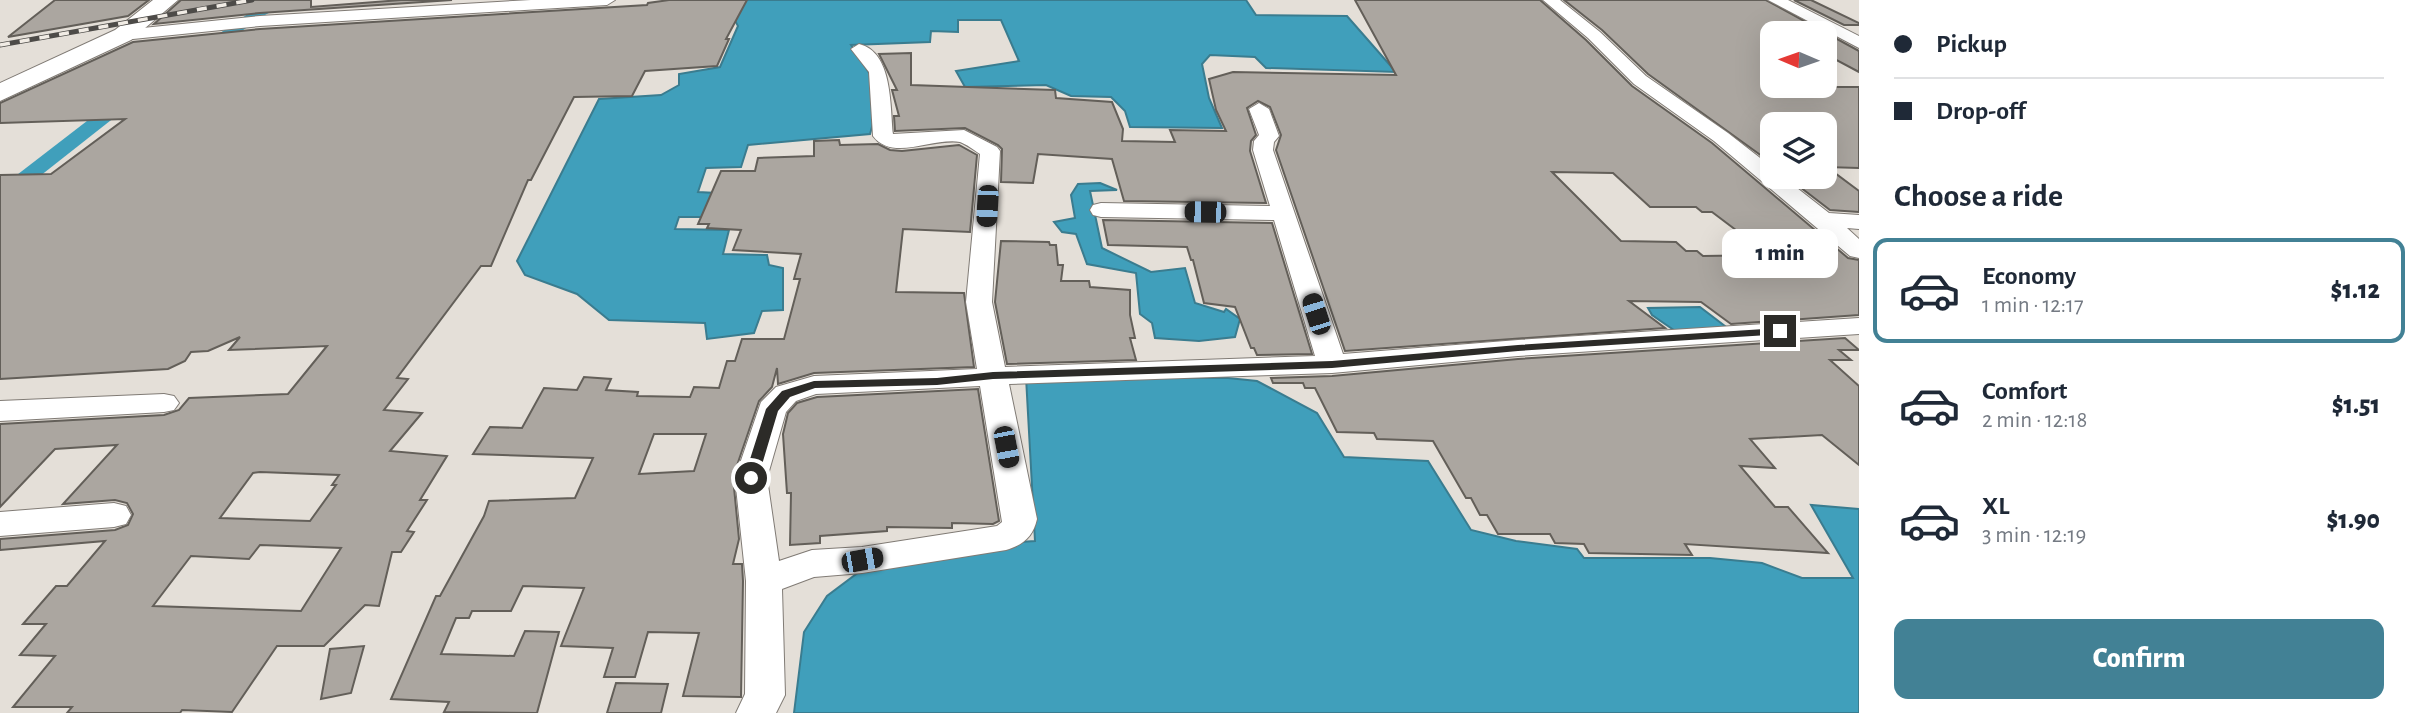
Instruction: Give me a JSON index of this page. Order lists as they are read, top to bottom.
{
  "north": "left",
  "page": {
    "banner": ["Pickup", "Drop-off"],
    "heading": "Choose a ride",
    "bubble": "1 min",
    "list": [
      {
        "name": "Economy",
        "note": "1 min · 12:17",
        "value": "$1.12"
      },
      {
        "name": "Comfort",
        "note": "2 min · 12:18",
        "value": "$1.51"
      },
      {
        "name": "XL",
        "note": "3 min · 12:19",
        "value": "$1.90"
      }
    ],
    "buttons": "Confirm"
  }
}
